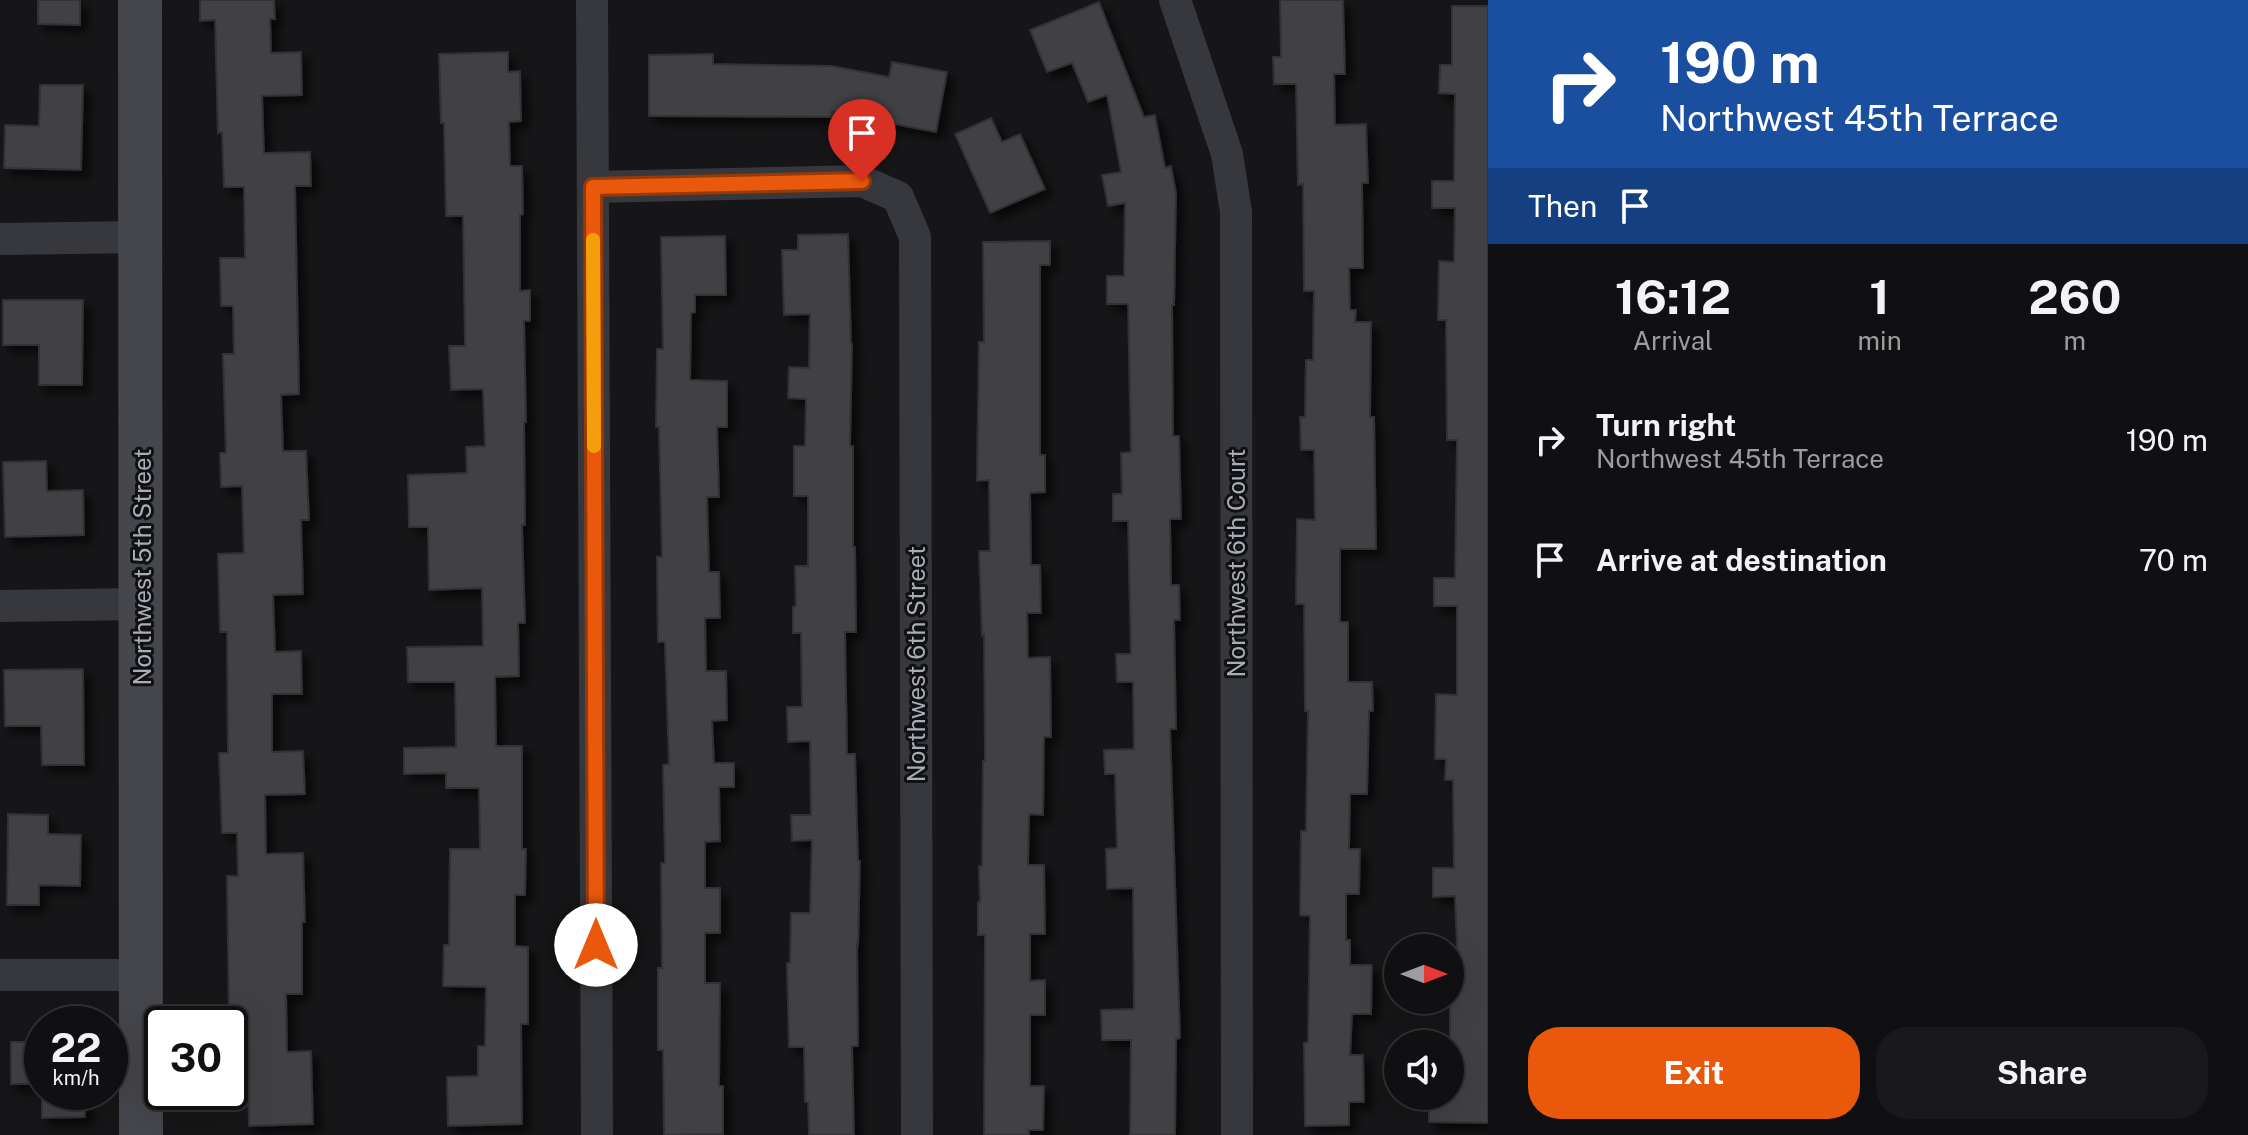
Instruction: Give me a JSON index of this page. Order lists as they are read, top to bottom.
{
  "streets": {
    "street": ["Northwest 6th Court", "Northwest 5th Street", "Northwest 6th Street"]
  },
  "north": "right",
  "page": {
    "turn": ["190 m", "Northwest 45th Terrace"],
    "then": "Then",
    "eta": [
      "16:12",
      "Arrival",
      "1",
      "min",
      "260",
      "m"
    ],
    "list": [
      {
        "name": "Turn right",
        "note": "Northwest 45th Terrace",
        "value": "190 m"
      },
      {
        "name": "Arrive at destination",
        "value": "70 m"
      }
    ],
    "speed": "22 km/h",
    "limit": "30",
    "buttons": ["Exit", "Share"]
  }
}
